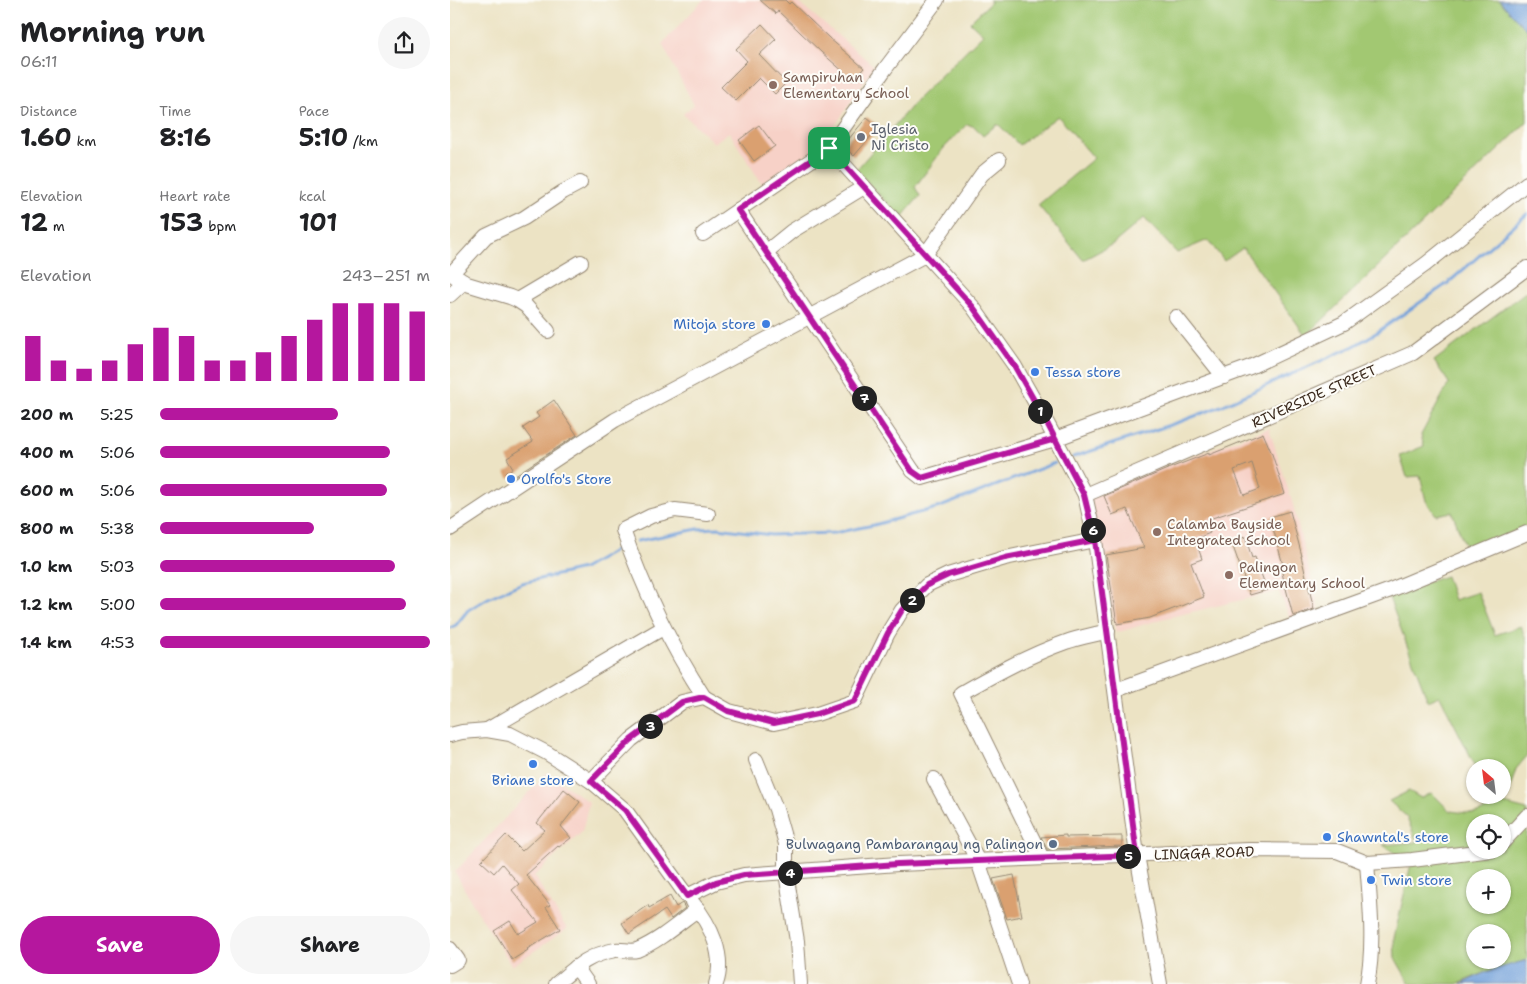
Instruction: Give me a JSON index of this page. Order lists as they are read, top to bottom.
{
  "streets": {
    "street": ["RIVERSIDE STREET", "LINGGA ROAD"]
  },
  "places": [
    "Sampiruhan Elementary School",
    "Iglesia Ni Cristo",
    "Mitoja store",
    "Tessa store",
    "Orolfo's Store",
    "Calamba Bayside Integrated School",
    "Palingon Elementary School",
    "Briane store",
    "Shawntal's store",
    "Bulwagang Pambarangay ng Palingon",
    "Twin store"
  ],
  "north": "top left",
  "page": {
    "heading": ["Morning run", "06:11"],
    "stats": [
      ["Distance", "1.60 km"],
      ["Time", "8:16"],
      ["Pace", "5:10 /km"],
      ["Elevation", "12 m"],
      ["Heart rate", "153 bpm"],
      ["kcal", "101"]
    ],
    "chart": ["Elevation", "243–251 m"],
    "pins": [
      "7",
      "1",
      "6",
      "2",
      "3",
      "5",
      "4"
    ],
    "list": [
      {
        "name": "200 m",
        "note": "5:25"
      },
      {
        "name": "400 m",
        "note": "5:06"
      },
      {
        "name": "600 m",
        "note": "5:06"
      },
      {
        "name": "800 m",
        "note": "5:38"
      },
      {
        "name": "1.0 km",
        "note": "5:03"
      },
      {
        "name": "1.2 km",
        "note": "5:00"
      },
      {
        "name": "1.4 km",
        "note": "4:53"
      }
    ],
    "map_buttons": ["+", "−"],
    "buttons": ["Save", "Share"]
  }
}
